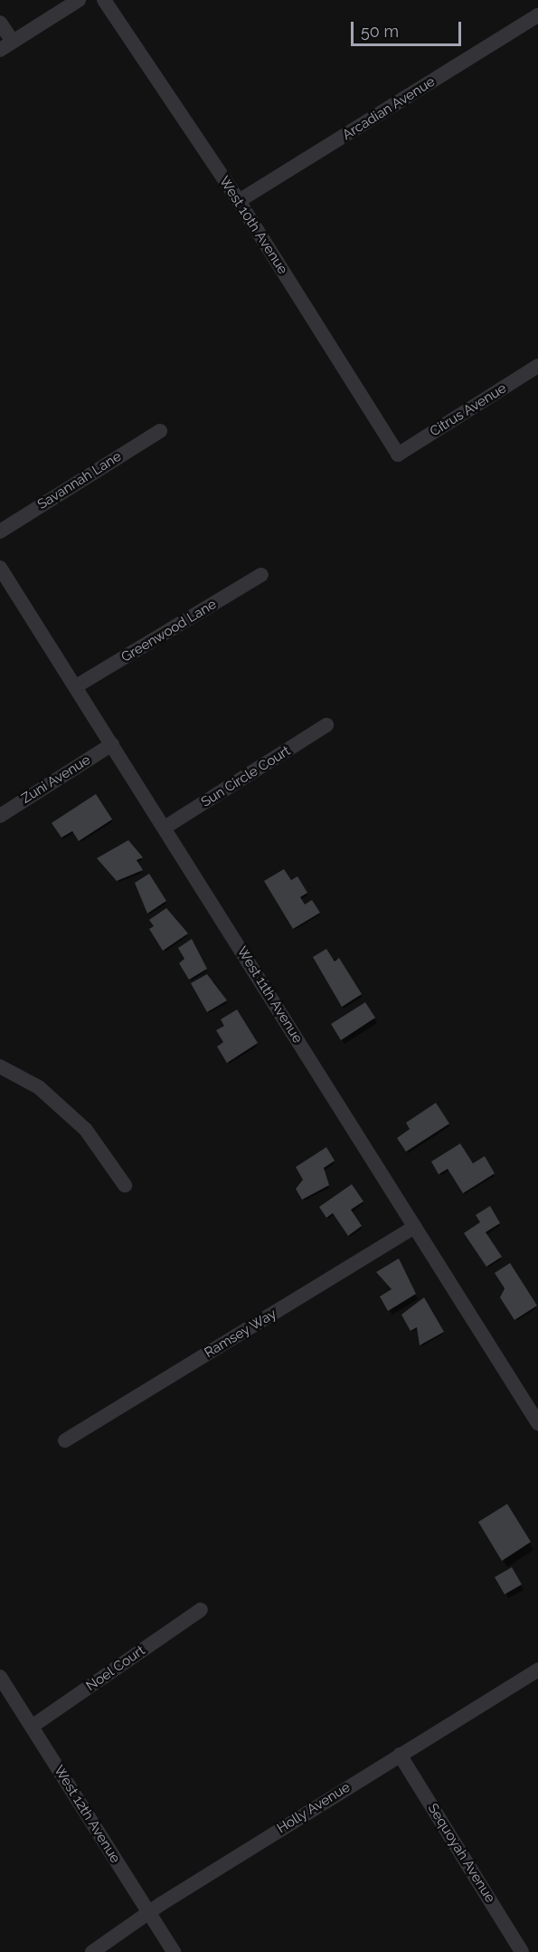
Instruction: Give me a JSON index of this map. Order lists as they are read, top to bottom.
{
  "streets": {
    "street": [
      "Arcadian Avenue",
      "West 10th Avenue",
      "Citrus Avenue",
      "Savannah Lane",
      "Greenwood Lane",
      "Sun Circle Court",
      "Zuni Avenue",
      "West 11th Avenue",
      "Ramsey Way",
      "Noel Court",
      "Holly Avenue",
      "West 12th Avenue",
      "Sequoyah Avenue"
    ]
  },
  "crossings": [
    ["Arcadian Avenue", "West 10th Avenue"],
    ["West 10th Avenue", "Citrus Avenue"],
    ["Greenwood Lane", "West 11th Avenue"],
    ["Sun Circle Court", "West 11th Avenue"],
    ["Zuni Avenue", "West 11th Avenue"],
    ["West 11th Avenue", "Ramsey Way"],
    ["Noel Court", "West 12th Avenue"],
    ["Holly Avenue", "West 12th Avenue"],
    ["Holly Avenue", "Sequoyah Avenue"]
  ],
  "scale_bar": "50 m"
}
